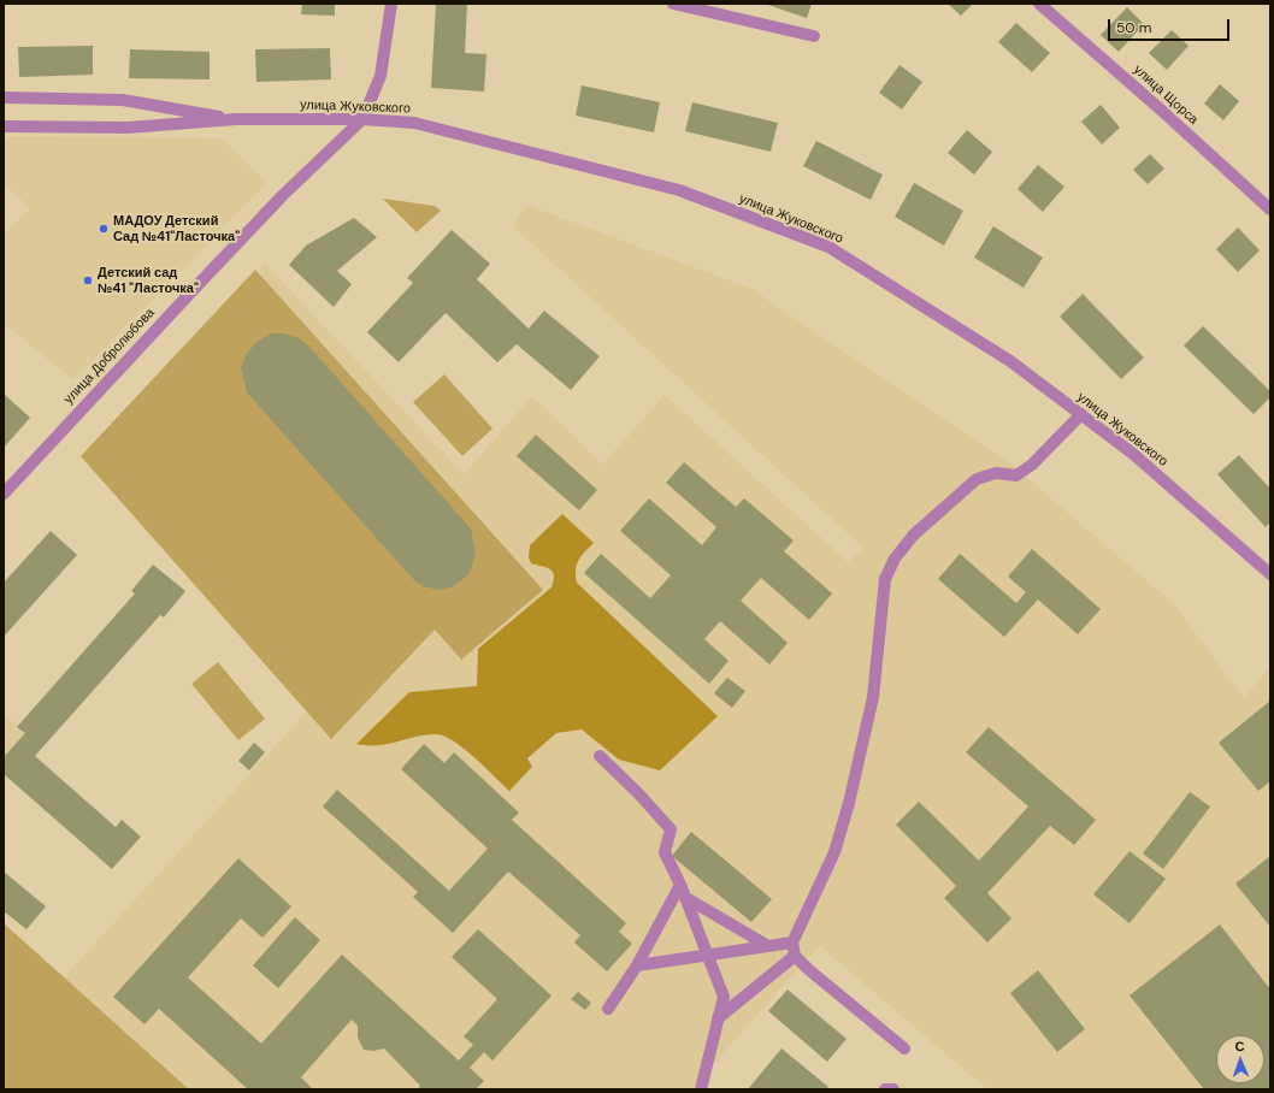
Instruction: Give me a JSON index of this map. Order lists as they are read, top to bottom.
{
  "streets": {
    "street": ["улица Щорса", "улица Жуковского", "улица Добролюбова"]
  },
  "crossings": [
    ["улица Жуковского", "улица Добролюбова"]
  ],
  "places": ["МАДОУ Детский Сад №41\"Ласточка\"", "Детский сад №41 \"Ласточка\""],
  "scale_bar": "50 m",
  "north": "top"
}
